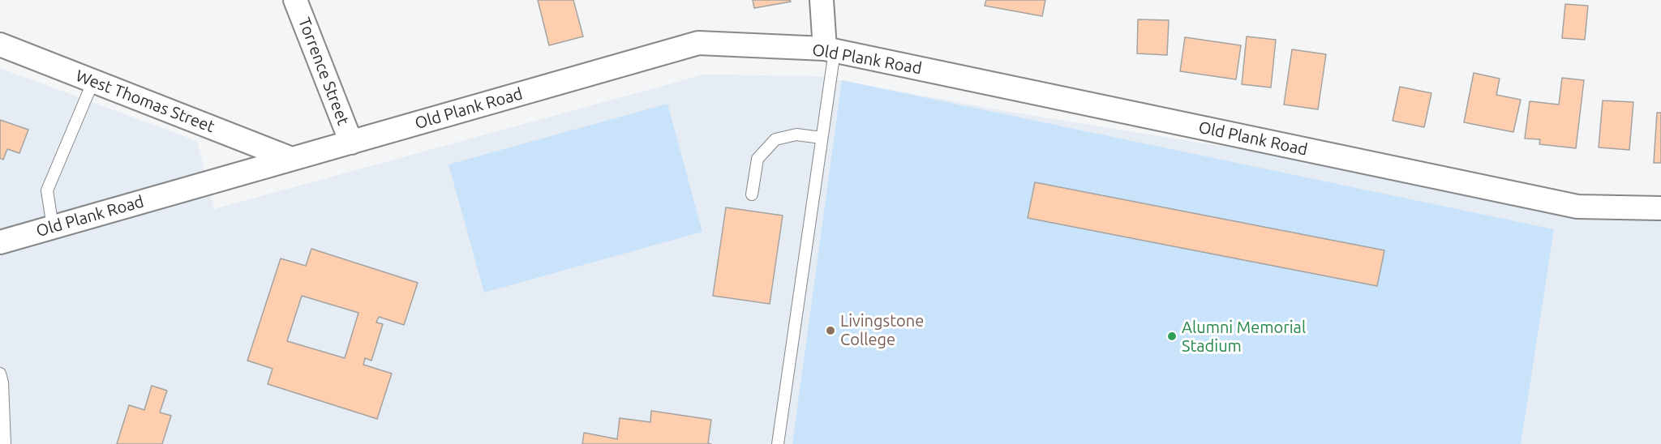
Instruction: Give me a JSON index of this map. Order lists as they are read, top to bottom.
{
  "streets": {
    "street": ["Old Plank Road", "Torrence Street", "West Thomas Street"]
  },
  "crossings": [
    ["Old Plank Road", "Torrence Street"],
    ["Old Plank Road", "West Thomas Street"]
  ],
  "places": ["Livingstone College", "Alumni Memorial Stadium"]
}
